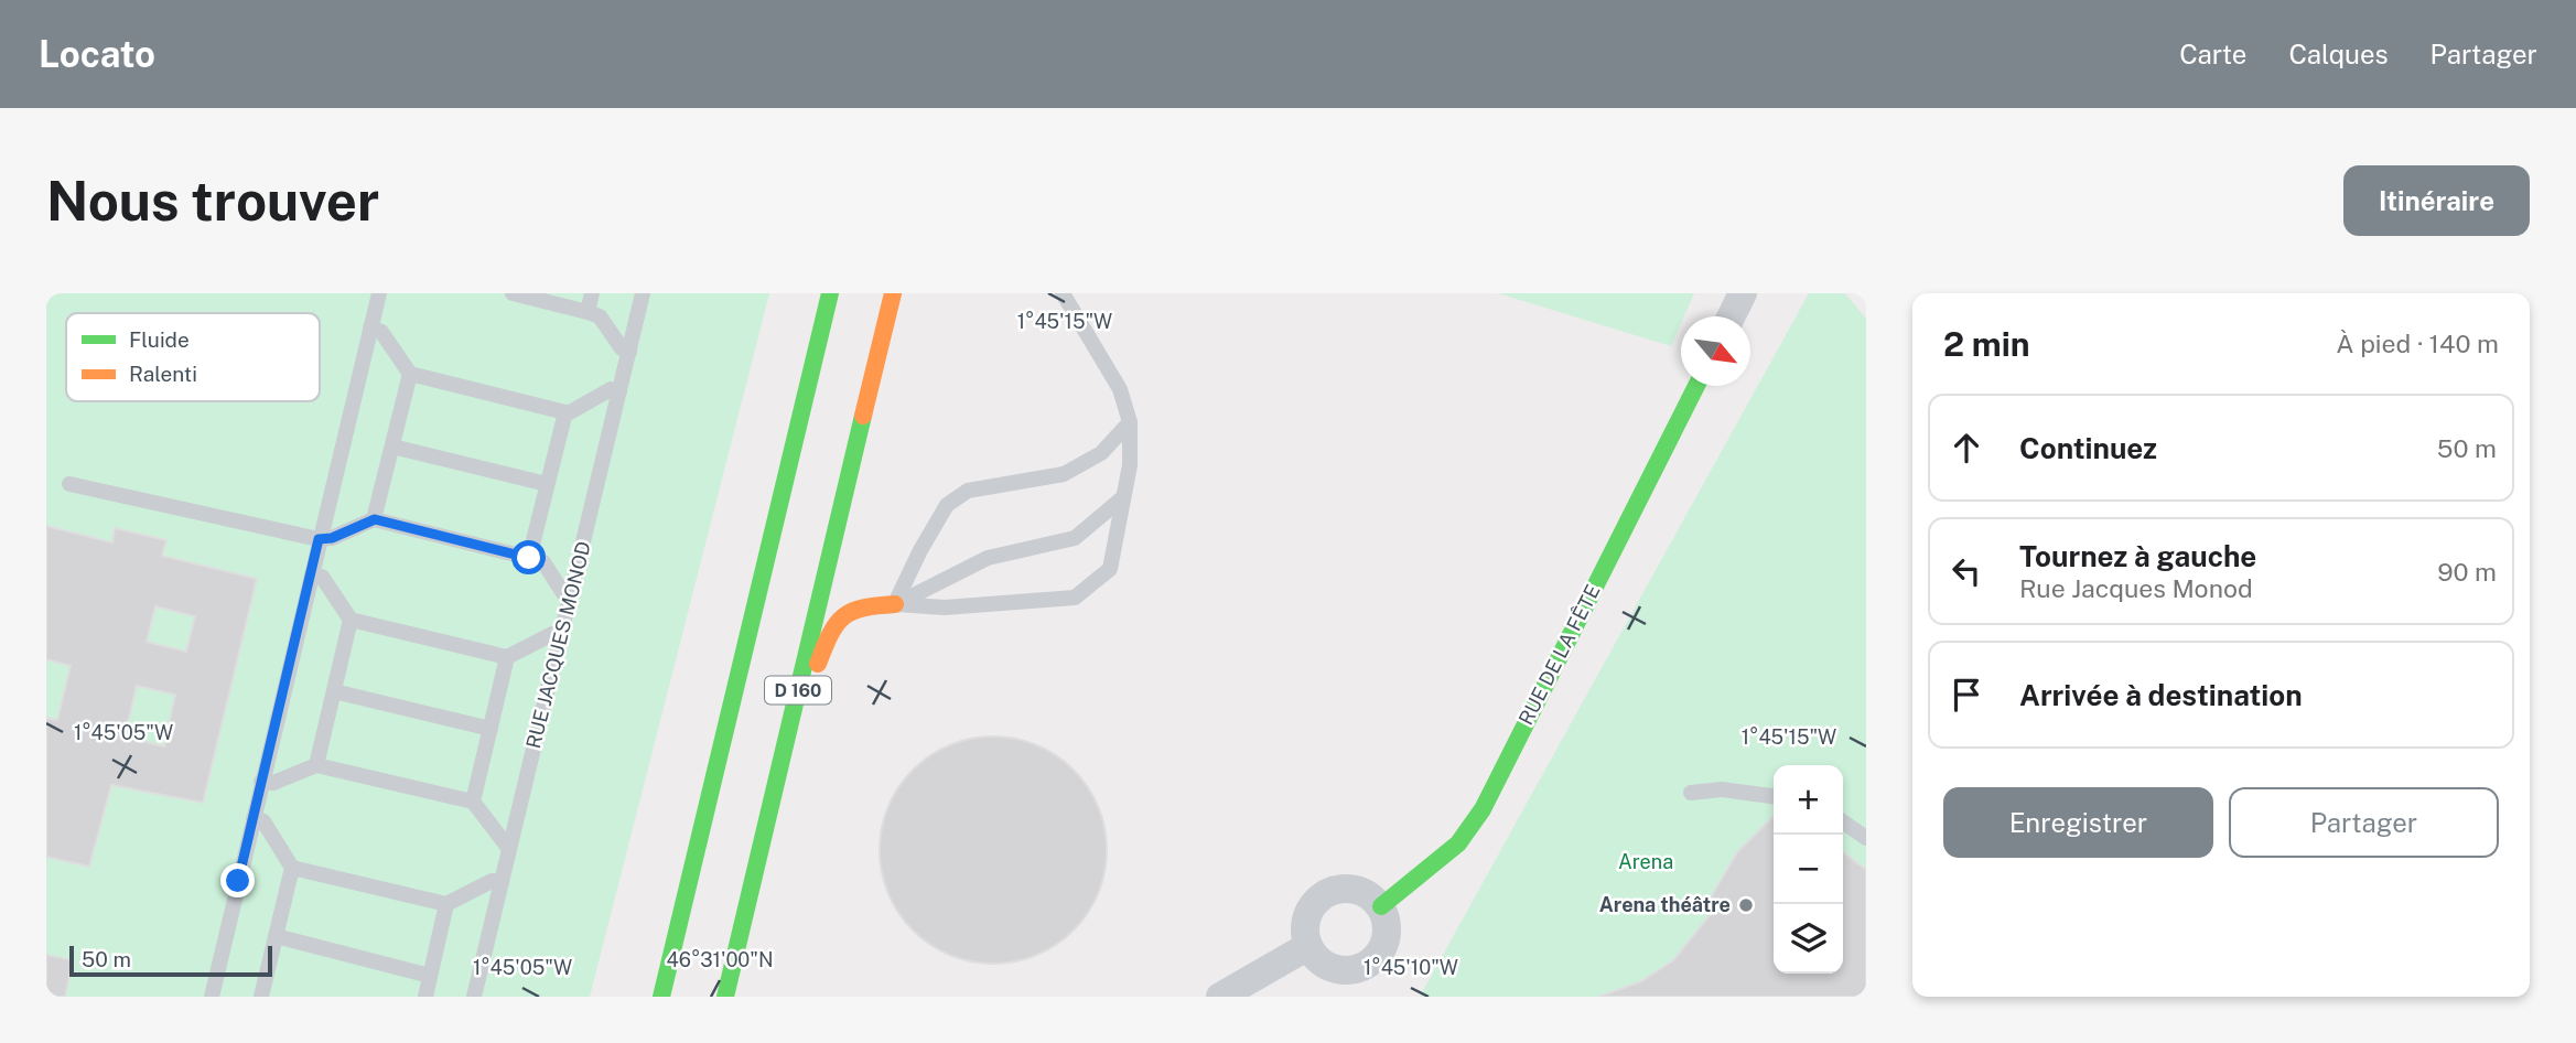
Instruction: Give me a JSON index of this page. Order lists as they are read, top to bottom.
{
  "streets": {
    "main road": ["RUE DE LA FÊTE", "D 160"],
    "lane": ["RUE JACQUES MONOD"]
  },
  "parks": ["Arena"],
  "places": ["Arena théâtre"],
  "legend": ["Fluide", "Ralenti"],
  "scale_bar": "50 m",
  "north": "bottom right",
  "page": {
    "header": "Locato",
    "nav": ["Carte", "Calques", "Partager"],
    "buttons": [
      "Itinéraire",
      ["Enregistrer", "Partager"]
    ],
    "title": "Nous trouver",
    "heading": ["2 min", "À pied · 140 m"],
    "list": [
      ["Continuez", "50 m"],
      ["Tournez à gauche", "Rue Jacques Monod", "90 m"],
      "Arrivée à destination"
    ],
    "map_buttons": ["+", "−"],
    "scale": "50 m"
  },
  "coordinates": [
    "1°45'15\"W",
    "1°45'05\"W",
    "46°31'00\"N",
    "1°45'10\"W"
  ]
}
